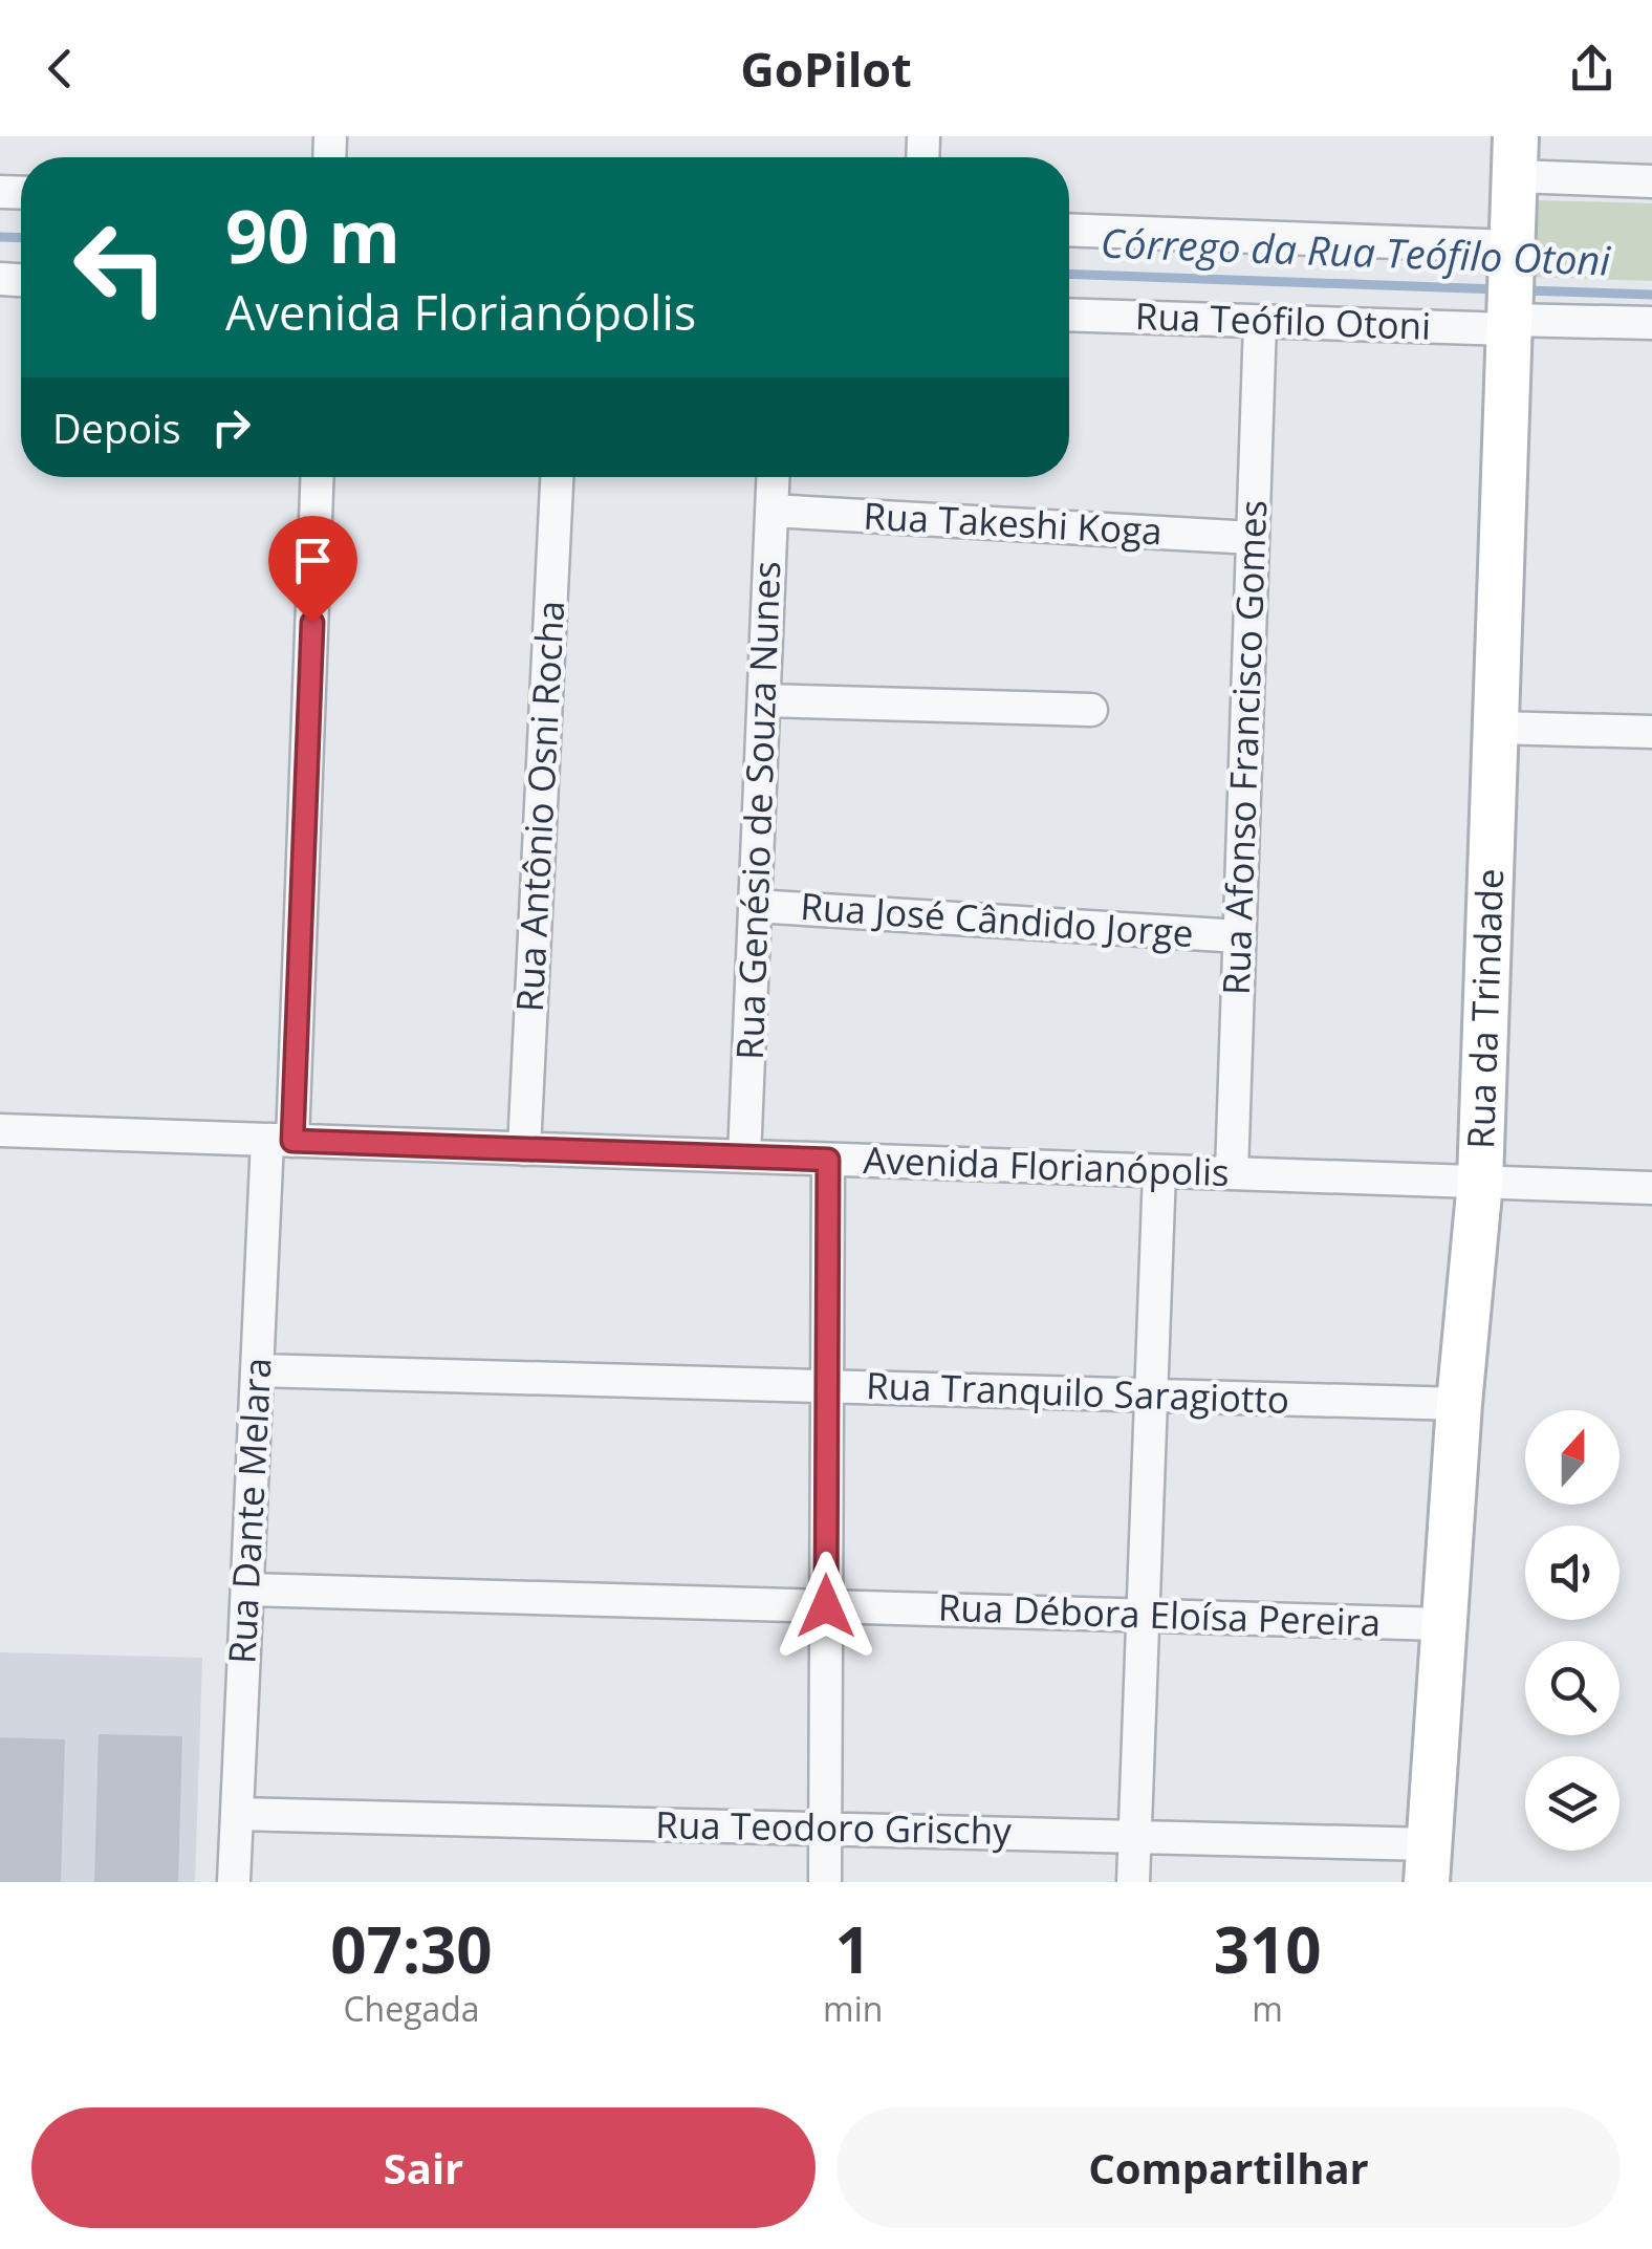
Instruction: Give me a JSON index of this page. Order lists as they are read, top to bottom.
{
  "streets": {
    "main road": ["Rua da Trindade"],
    "street": [
      "Rua Teófilo Otoni",
      "Rua Takeshi Koga",
      "Rua Afonso Francisco Gomes",
      "Rua Antônio Osni Rocha",
      "Rua Genésio de Souza Nunes",
      "Rua José Cândido Jorge",
      "Avenida Florianópolis",
      "Rua Tranquilo Saragiotto",
      "Rua Dante Melara",
      "Rua Débora Eloísa Pereira",
      "Rua Teodoro Grischy"
    ]
  },
  "crossings": [
    ["Rua Teófilo Otoni", "Rua Afonso Francisco Gomes"],
    ["Rua Teófilo Otoni", "Rua da Trindade"],
    ["Rua Takeshi Koga", "Rua Afonso Francisco Gomes"],
    ["Rua Takeshi Koga", "Rua Genésio de Souza Nunes"],
    ["Rua Afonso Francisco Gomes", "Rua José Cândido Jorge"],
    ["Rua Afonso Francisco Gomes", "Avenida Florianópolis"],
    ["Rua Antônio Osni Rocha", "Avenida Florianópolis"],
    ["Rua Genésio de Souza Nunes", "Rua José Cândido Jorge"],
    ["Rua Genésio de Souza Nunes", "Avenida Florianópolis"],
    ["Rua da Trindade", "Avenida Florianópolis"],
    ["Rua da Trindade", "Rua Tranquilo Saragiotto"],
    ["Rua da Trindade", "Rua Débora Eloísa Pereira"],
    ["Rua da Trindade", "Rua Teodoro Grischy"],
    ["Avenida Florianópolis", "Rua Dante Melara"],
    ["Rua Tranquilo Saragiotto", "Rua Dante Melara"],
    ["Rua Dante Melara", "Rua Débora Eloísa Pereira"],
    ["Rua Dante Melara", "Rua Teodoro Grischy"]
  ],
  "water": ["Córrego da Rua Teófilo Otoni"],
  "north": "top",
  "page": {
    "header": "GoPilot",
    "turn": ["90 m", "Avenida Florianópolis"],
    "then": "Depois",
    "eta": [
      "07:30",
      "Chegada",
      "1",
      "min",
      "310",
      "m"
    ],
    "buttons": ["Sair", "Compartilhar"]
  }
}
